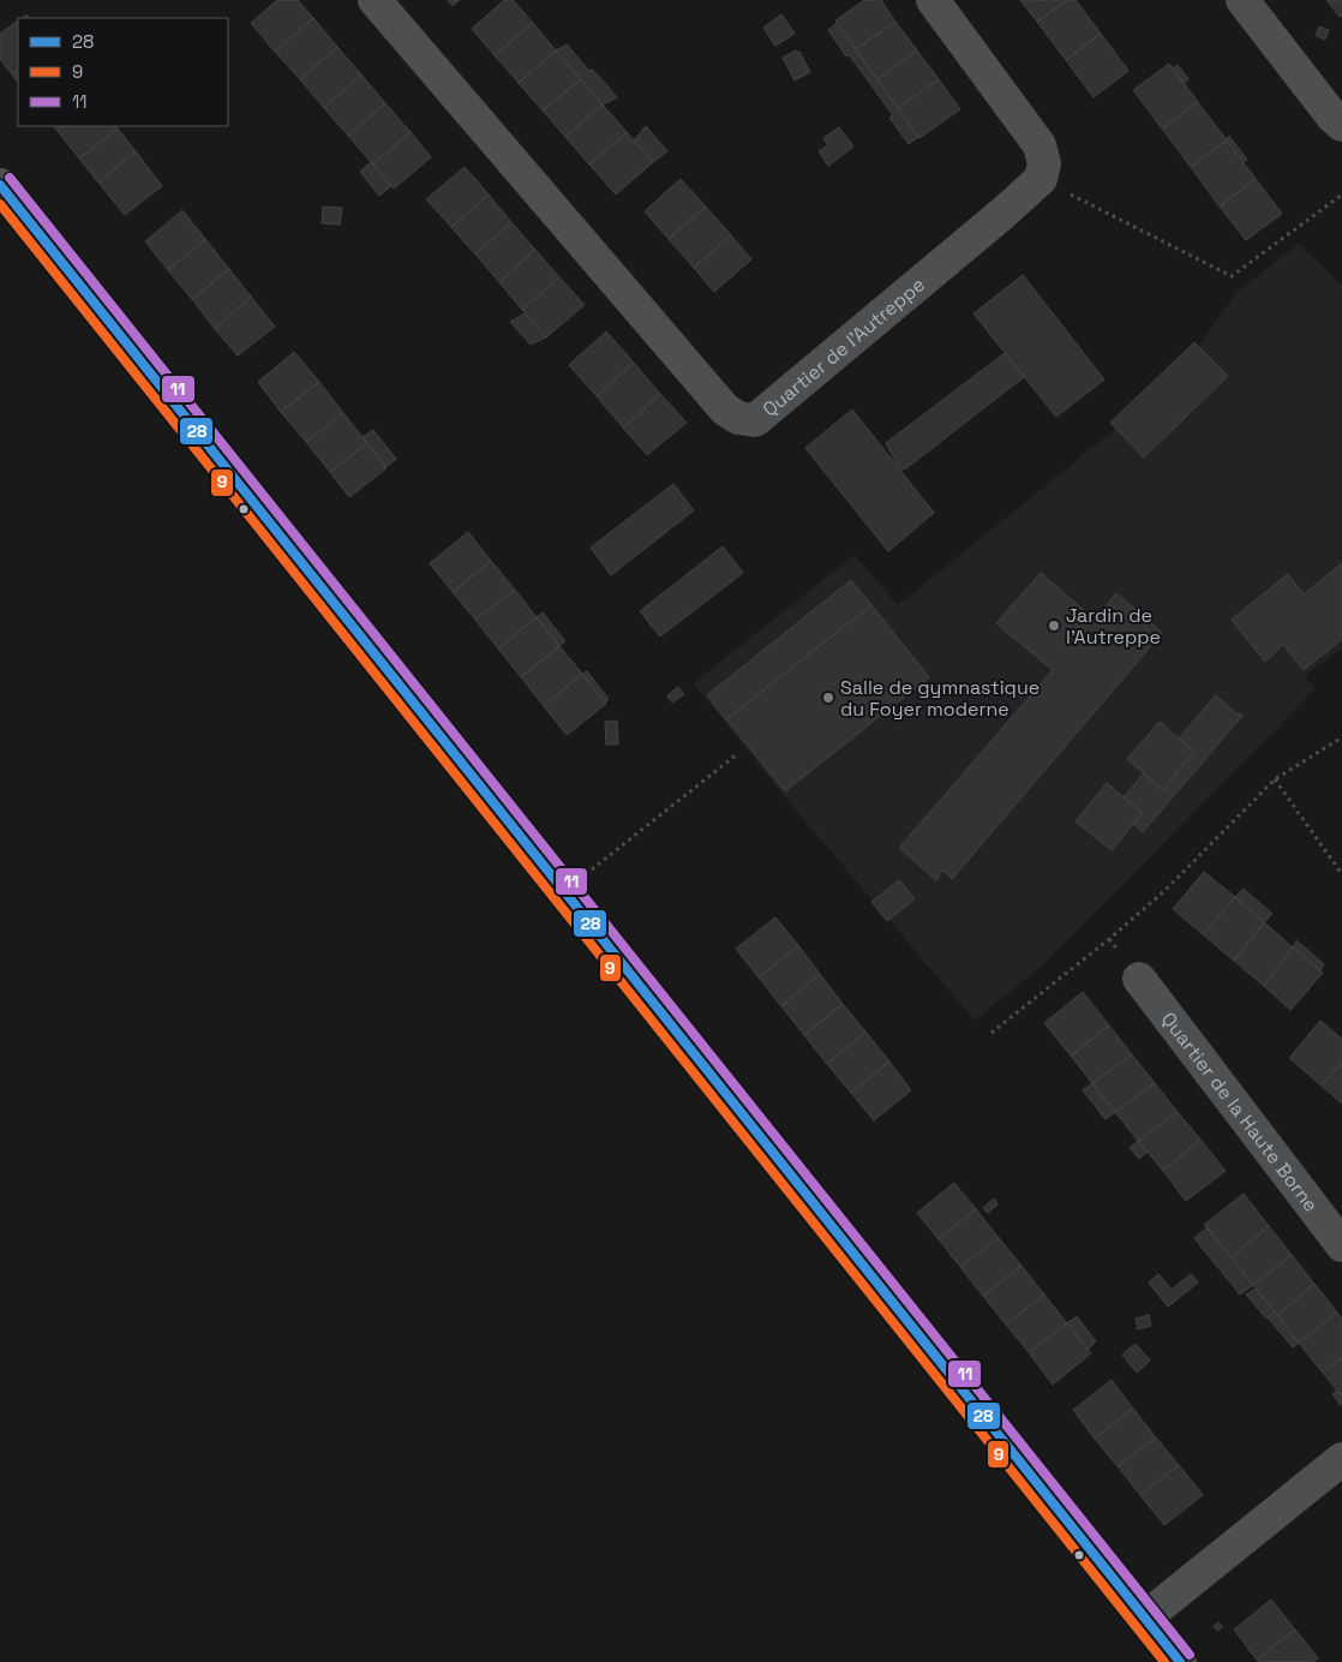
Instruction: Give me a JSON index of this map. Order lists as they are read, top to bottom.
{
  "streets": {
    "street": ["Quartier de l'Autreppe", "Quartier de la Haute Borne"]
  },
  "places": ["Jardin de l'Autreppe", "Salle de gymnastique du Foyer moderne"],
  "lines": ["transit line 11", "transit line 28", "transit line 9"],
  "legend": ["28", "9", "11"]
}
